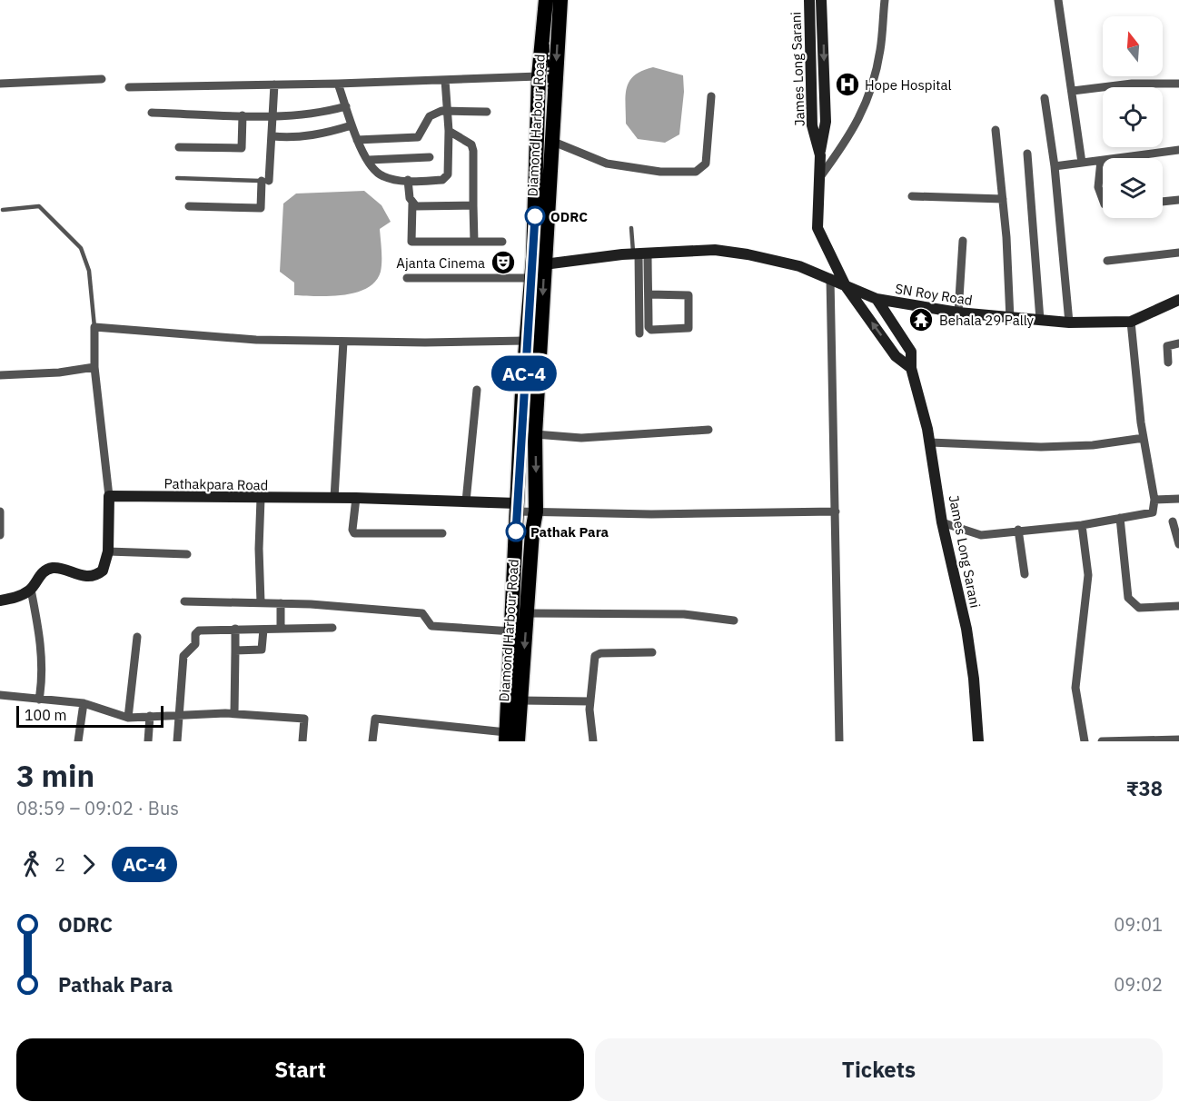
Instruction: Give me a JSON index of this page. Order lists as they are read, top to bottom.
{
  "streets": {
    "highway": ["Diamond Harbour Road"],
    "street": ["James Long Sarani", "SN Roy Road", "Pathakpara Road"]
  },
  "crossings": [
    ["James Long Sarani", "SN Roy Road"],
    ["Diamond Harbour Road", "SN Roy Road"],
    ["Diamond Harbour Road", "Pathakpara Road"]
  ],
  "places": {
    "hospital": ["Hope Hospital"],
    "other": ["ODRC", "Pathak Para"],
    "theatre": ["Ajanta Cinema"],
    "temple": ["Behala 29 Pally"]
  },
  "lines": ["bus line AC-4"],
  "scale_bar": "100 m",
  "north": "top",
  "page": {
    "on_map": "AC-4",
    "scale": "100 m",
    "heading": ["3 min", "08:59 – 09:02 · Bus", "₹38"],
    "legs": ["2", "AC-4"],
    "list": [
      {
        "name": "ODRC",
        "value": "09:01"
      },
      {
        "name": "Pathak Para",
        "value": "09:02"
      }
    ],
    "buttons": ["Start", "Tickets"]
  }
}
